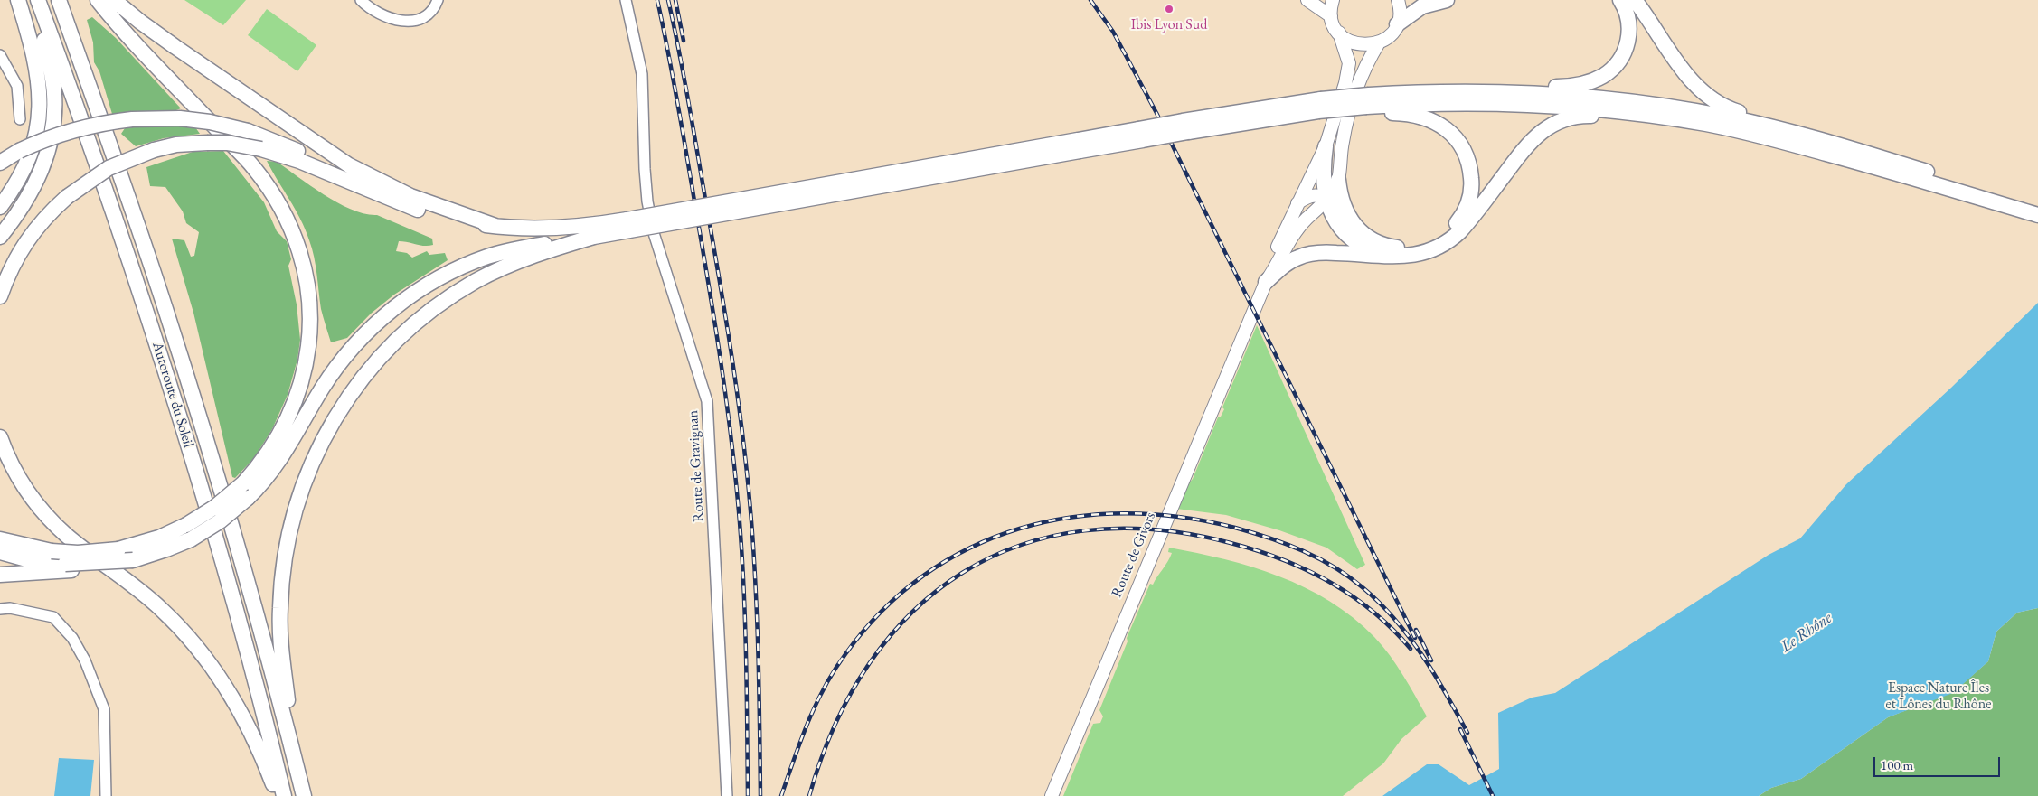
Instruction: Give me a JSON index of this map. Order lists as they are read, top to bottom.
{
  "streets": {
    "highway": ["Autoroute du Soleil"],
    "main road": ["Route de Givors"],
    "street": ["Route de Gravignan"]
  },
  "water": ["Le Rhône"],
  "parks": ["Espace Nature Îles et Lônes du Rhône"],
  "places": ["Ibis Lyon Sud"],
  "scale_bar": "100 m"
}
